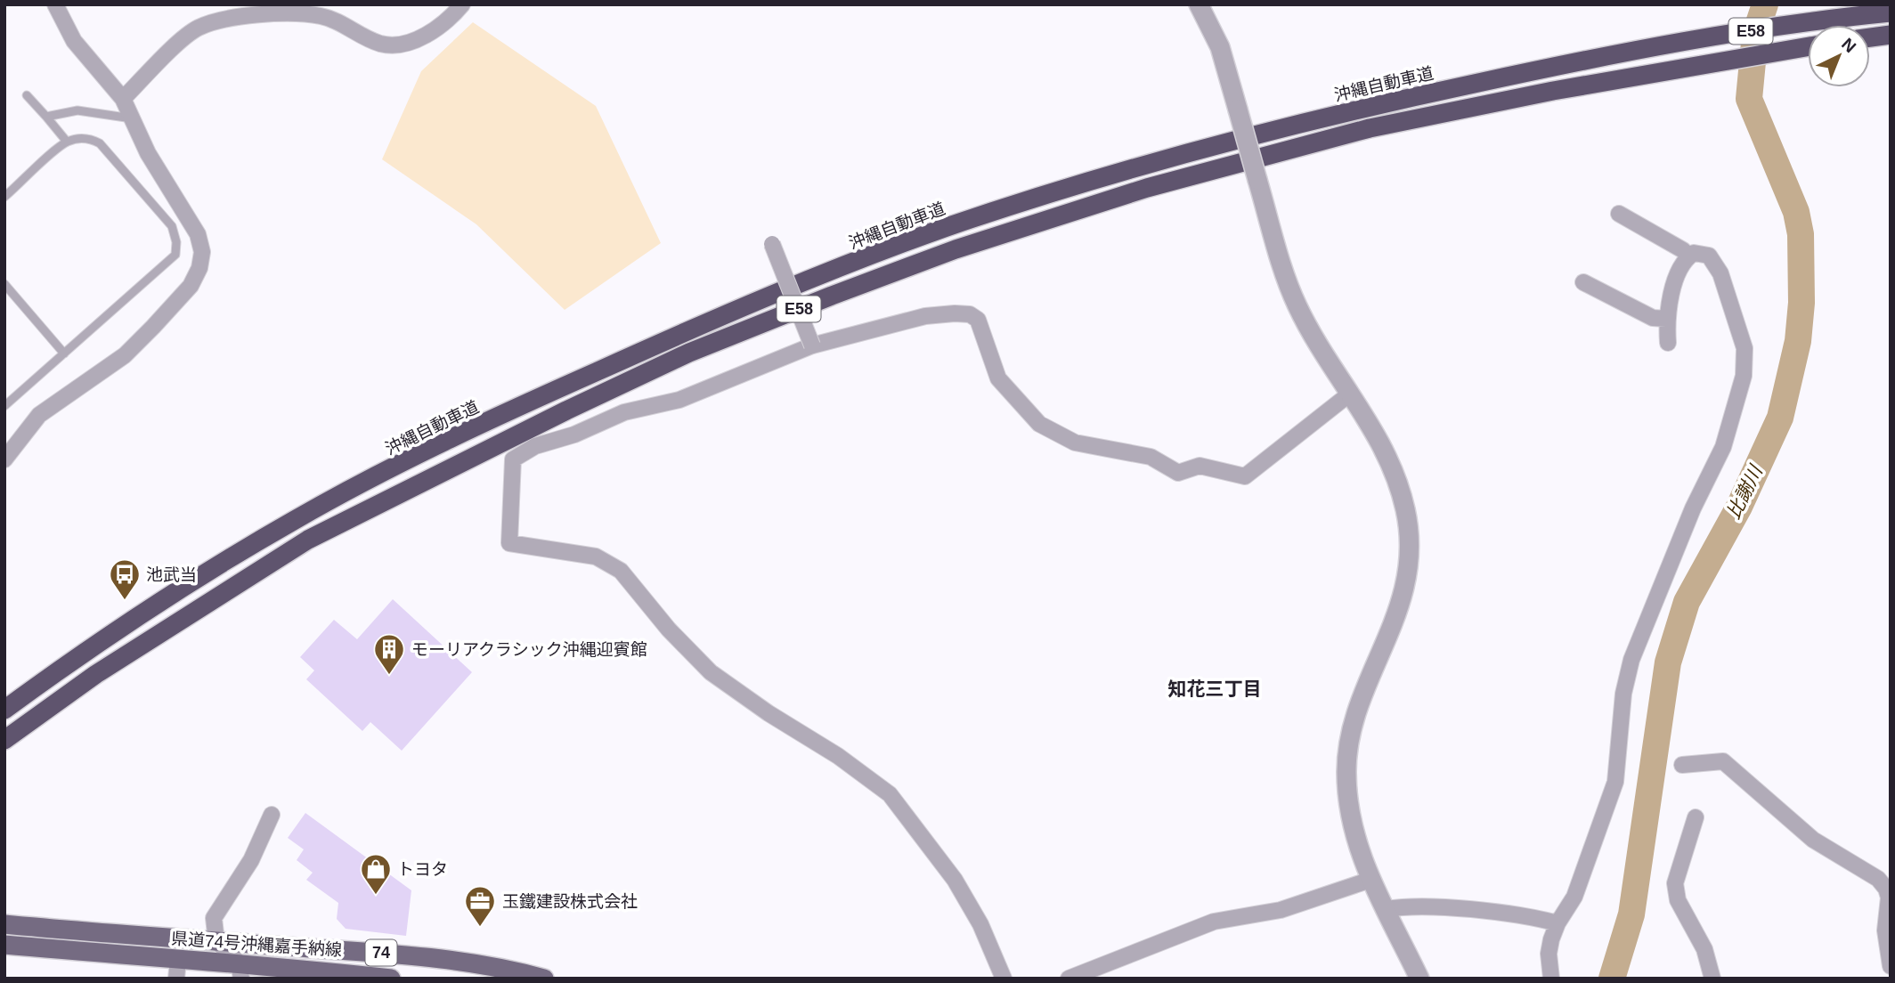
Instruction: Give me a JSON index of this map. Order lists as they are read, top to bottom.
{
  "streets": {
    "highway": ["E58", "沖縄自動車道"],
    "main road": ["県道74号沖縄嘉手納線", "74"]
  },
  "districts": ["知花三丁目"],
  "water": ["比謝川"],
  "places": {
    "bus stop": ["池武当"],
    "building": ["モーリアクラシック沖縄迎賓館"],
    "shop": ["トヨタ"],
    "office": ["玉鐵建設株式会社"]
  },
  "north": "top right"
}
